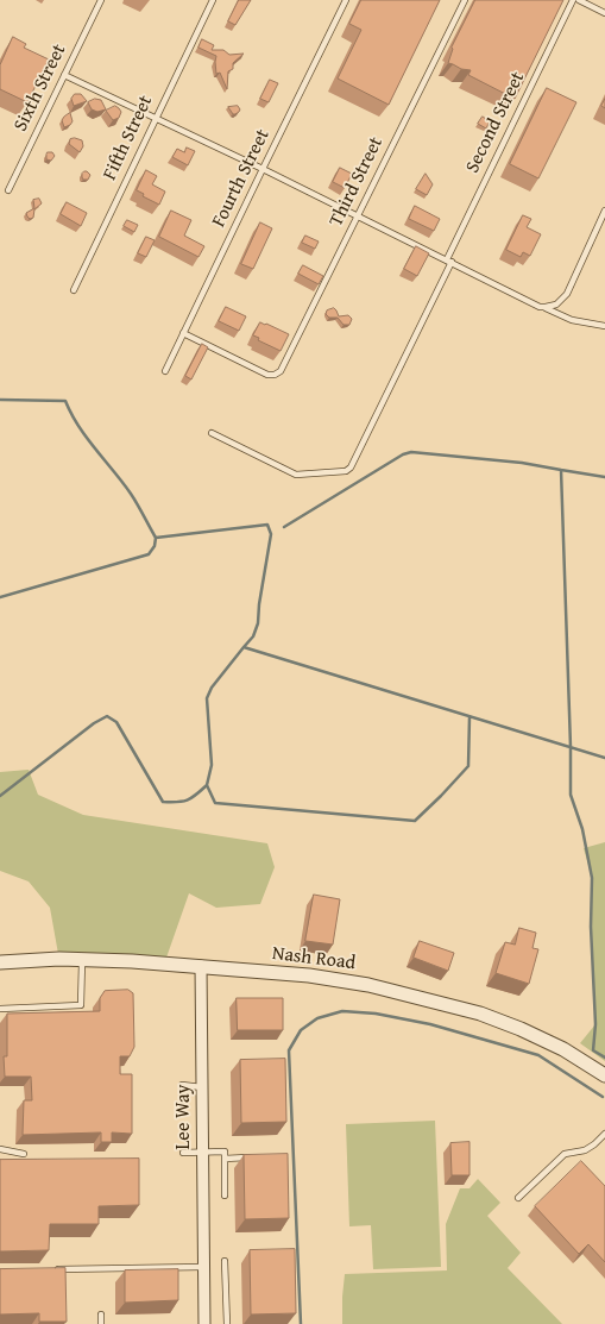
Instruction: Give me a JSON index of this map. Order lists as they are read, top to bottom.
{
  "streets": {
    "street": ["Nash Road", "Lee Way"],
    "lane": [
      "Sixth Street",
      "Second Street",
      "Fifth Street",
      "Fourth Street",
      "Third Street"
    ]
  },
  "crossings": [
    ["Fourth Street", "Third Street"],
    ["Nash Road", "Lee Way"]
  ]
}
